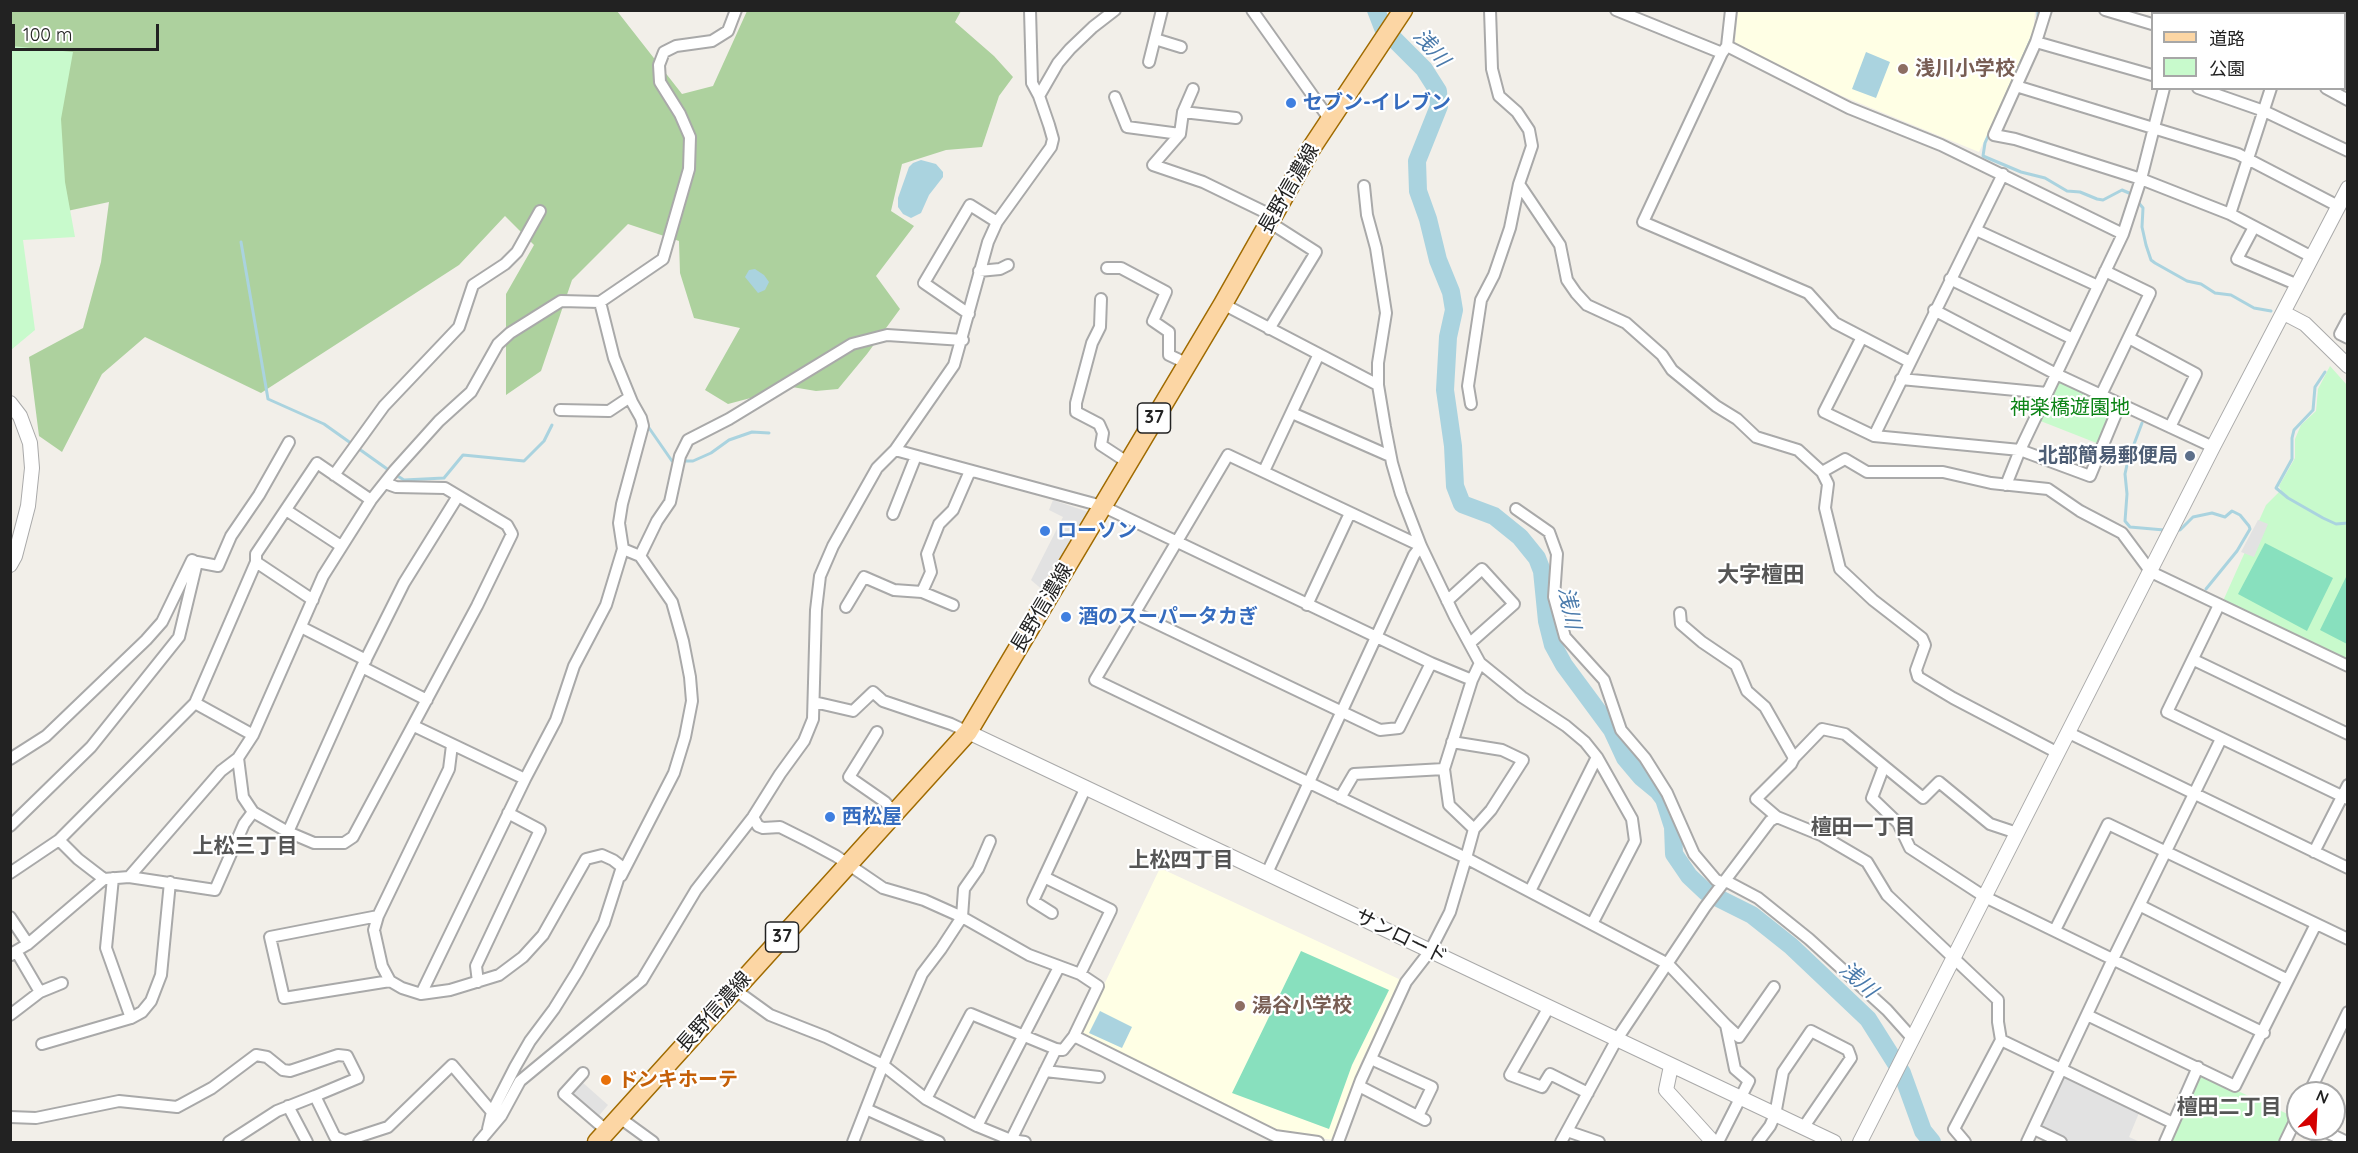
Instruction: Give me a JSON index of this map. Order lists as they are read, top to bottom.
{
  "streets": {
    "main road": ["長野信濃線", "37"],
    "street": ["サンロード"]
  },
  "crossings": [
    ["長野信濃線", "サンロード"]
  ],
  "districts": [
    "大字檀田",
    "檀田一丁目",
    "上松三丁目",
    "上松四丁目",
    "檀田二丁目"
  ],
  "water": ["浅川"],
  "parks": ["神楽橋遊園地"],
  "places": [
    "浅川小学校",
    "セブン-イレブン",
    "北部簡易郵便局",
    "ローソン",
    "酒のスーパータカぎ",
    "西松屋",
    "湯谷小学校",
    "ドンキホーテ"
  ],
  "legend": ["道路", "公園"],
  "scale_bar": "100 m",
  "north": "top right"
}
